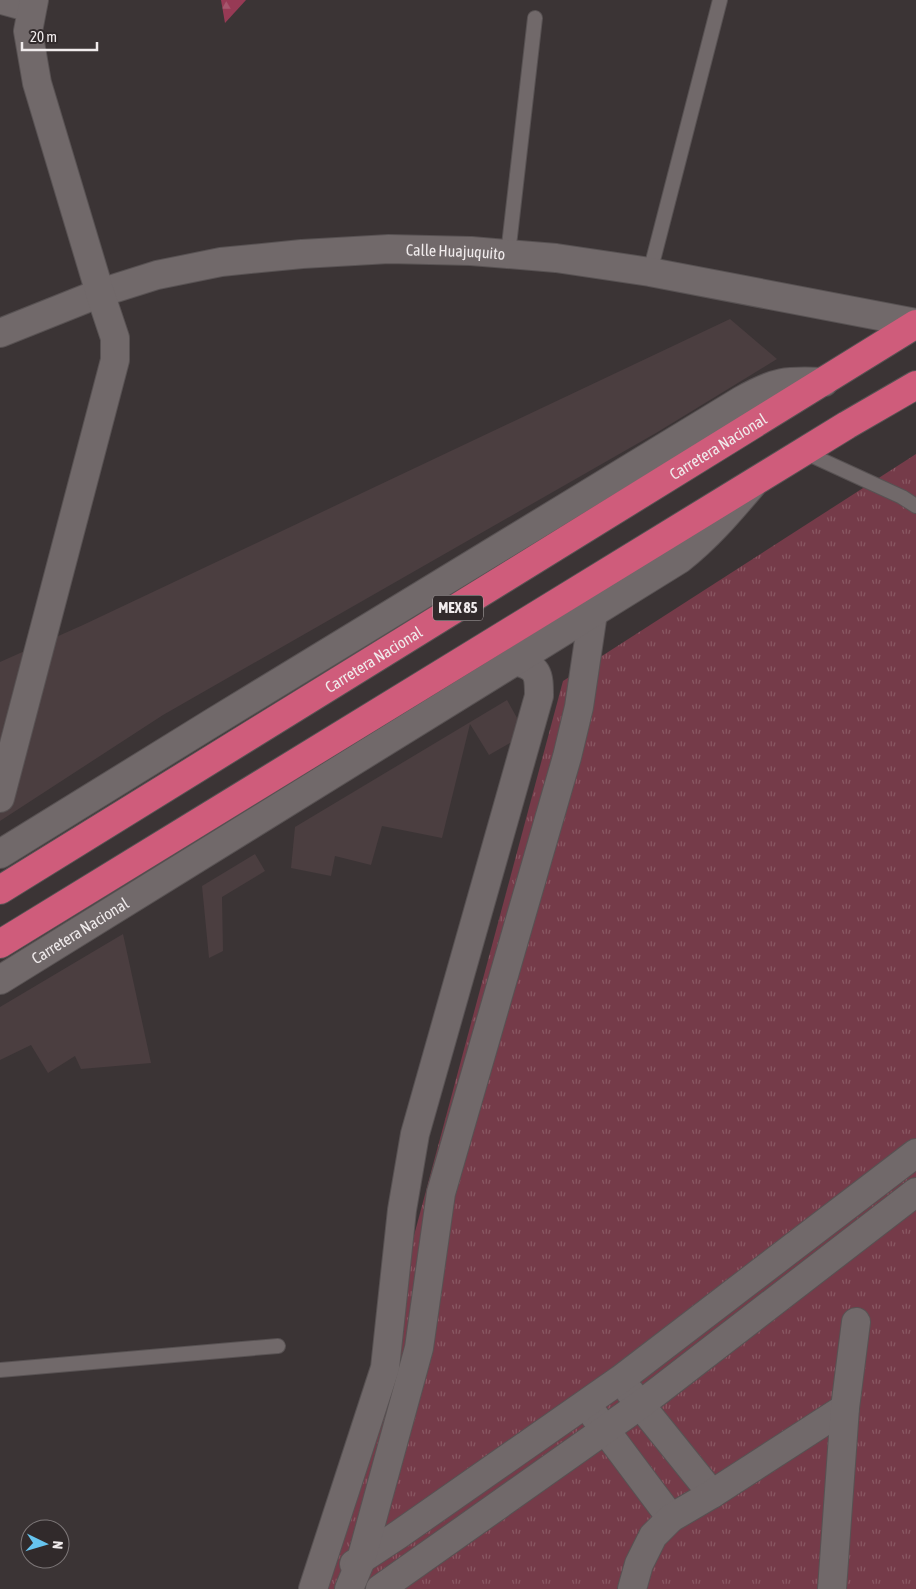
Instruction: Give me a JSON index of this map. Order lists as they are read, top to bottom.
{
  "streets": {
    "highway": ["Carretera Nacional", "MEX 85"],
    "street": ["Calle Huajuquito"]
  },
  "crossings": [
    ["Calle Huajuquito", "Carretera Nacional"]
  ],
  "scale_bar": "20 m",
  "north": "right"
}
